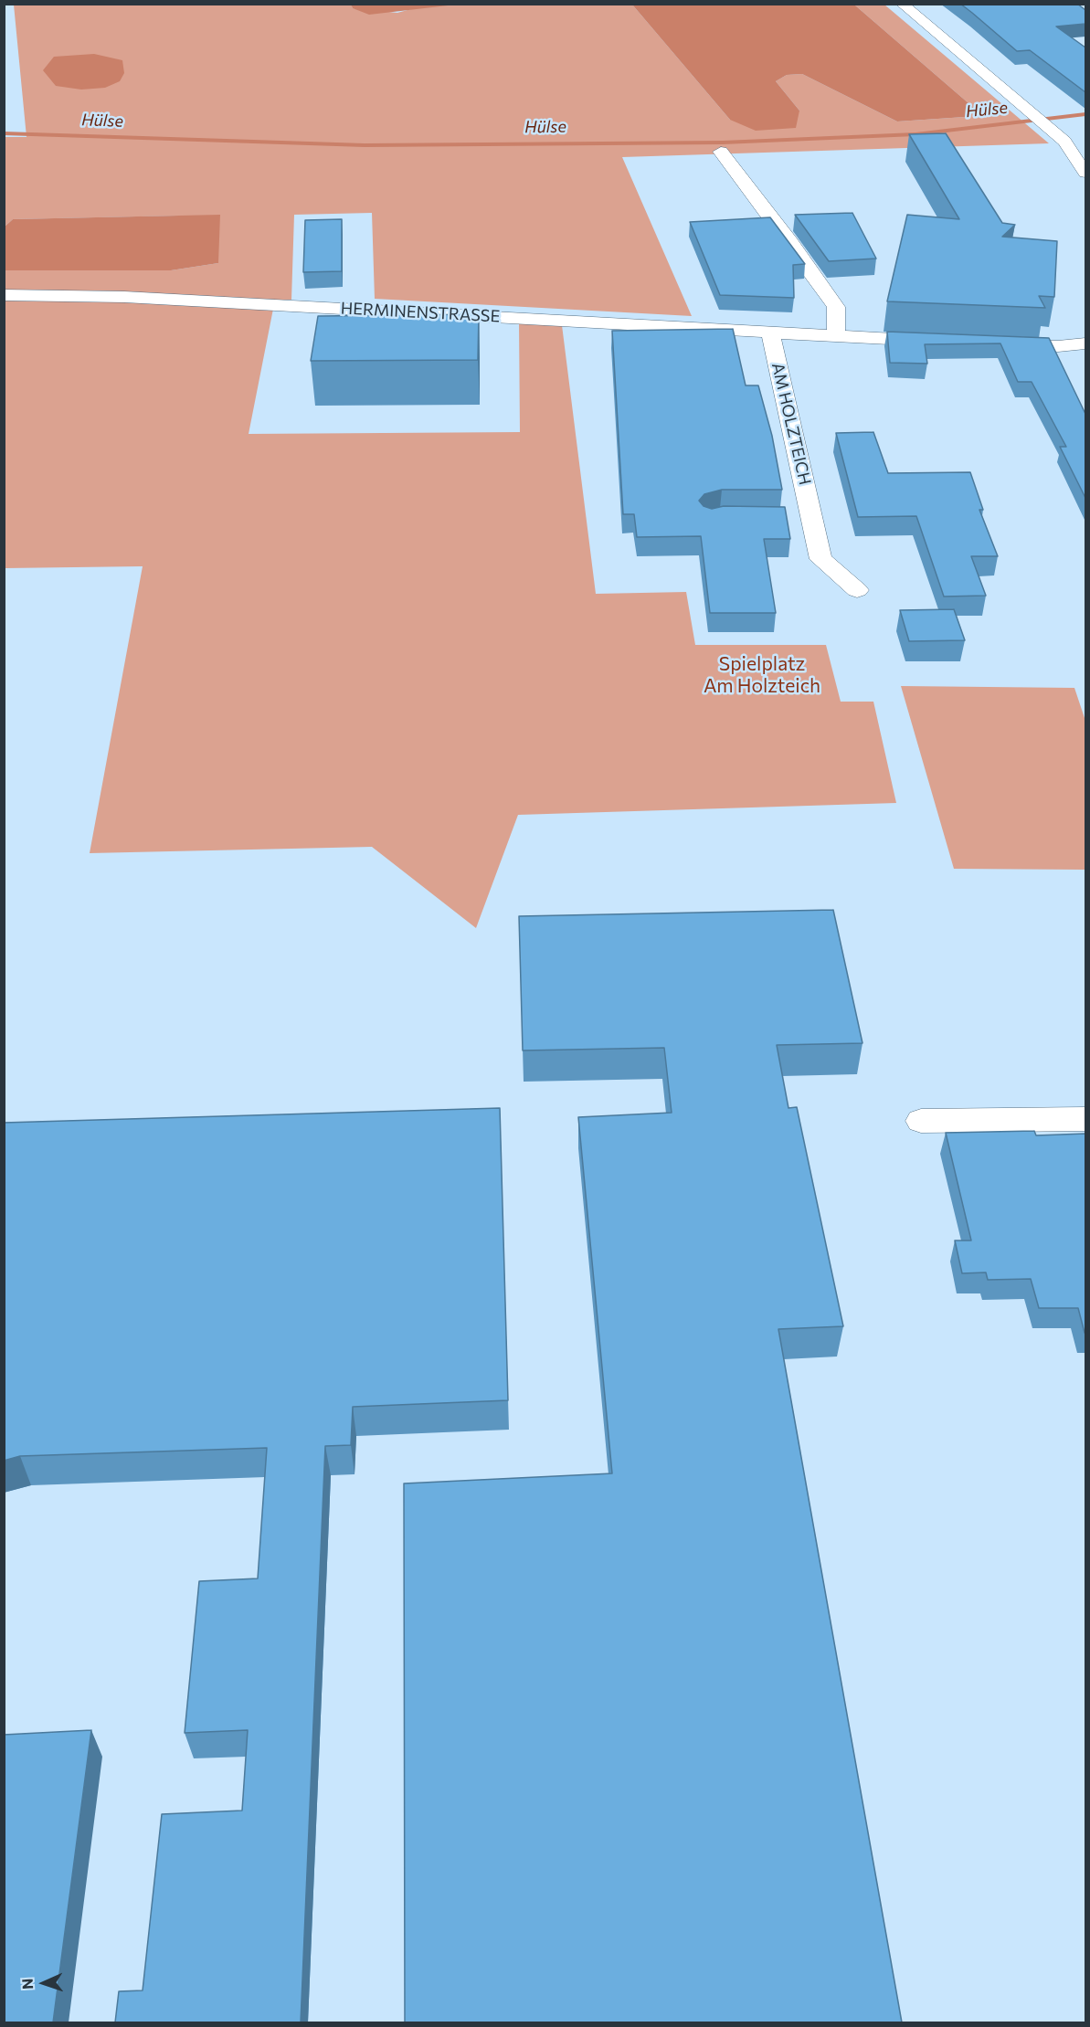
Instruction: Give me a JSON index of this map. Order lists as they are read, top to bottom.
{
  "streets": {
    "street": ["HERMINENSTRASSE", "AM HOLZTEICH"]
  },
  "crossings": [
    ["HERMINENSTRASSE", "AM HOLZTEICH"]
  ],
  "water": ["Hülse"],
  "parks": ["Spielplatz Am Holzteich"],
  "north": "left"
}
